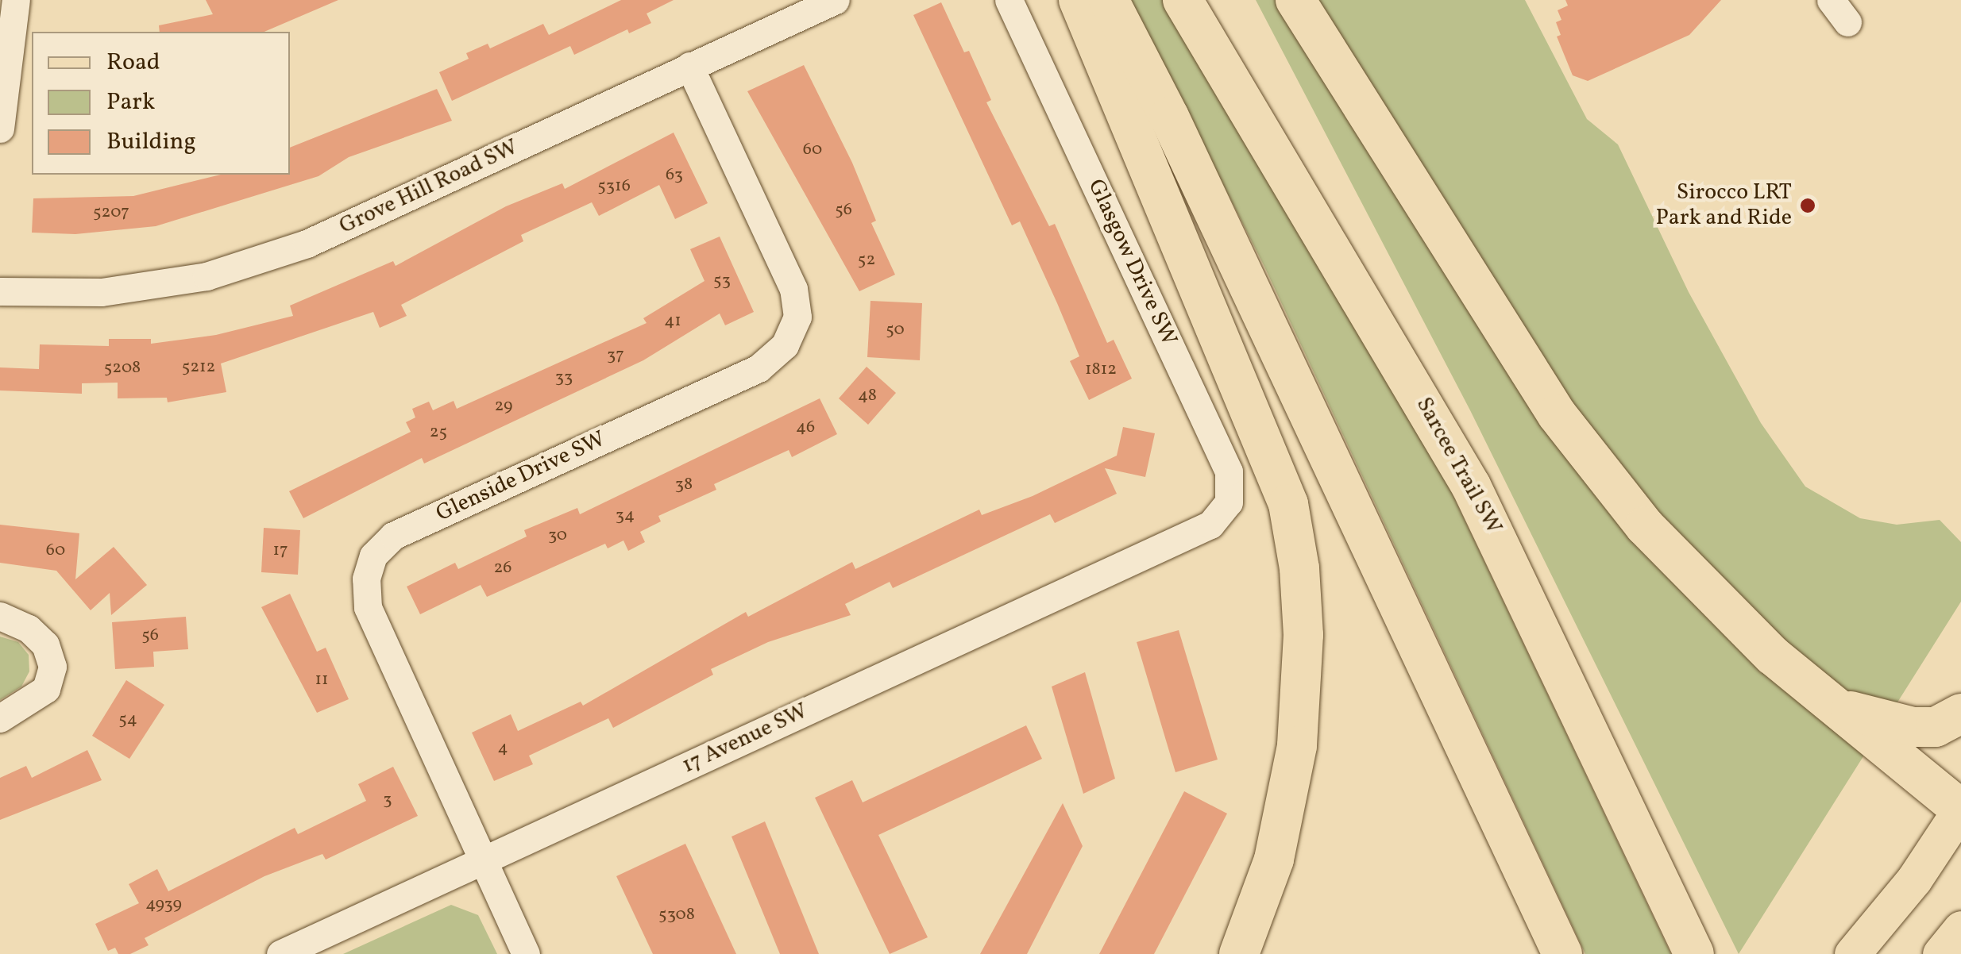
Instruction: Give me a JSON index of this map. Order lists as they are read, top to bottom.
{
  "streets": {
    "highway": ["Sarcee Trail SW"],
    "street": [
      "Grove Hill Road SW",
      "Glasgow Drive SW",
      "Glenside Drive SW",
      "17 Avenue SW"
    ]
  },
  "crossings": [
    ["Grove Hill Road SW", "Glenside Drive SW"],
    ["Glasgow Drive SW", "17 Avenue SW"],
    ["Glenside Drive SW", "17 Avenue SW"]
  ],
  "places": ["Sirocco LRT Park and Ride"],
  "house_numbers": [
    "60",
    "63",
    "5316",
    "56",
    "5207",
    "52",
    "53",
    "41",
    "50",
    "37",
    "5212",
    "5208",
    "1812",
    "33",
    "48",
    "29",
    "46",
    "25",
    "38",
    "34",
    "30",
    "60",
    "17",
    "26",
    "56",
    "11",
    "54",
    "4",
    "3",
    "4939",
    "5308"
  ],
  "legend": ["Road", "Park", "Building"]
}
